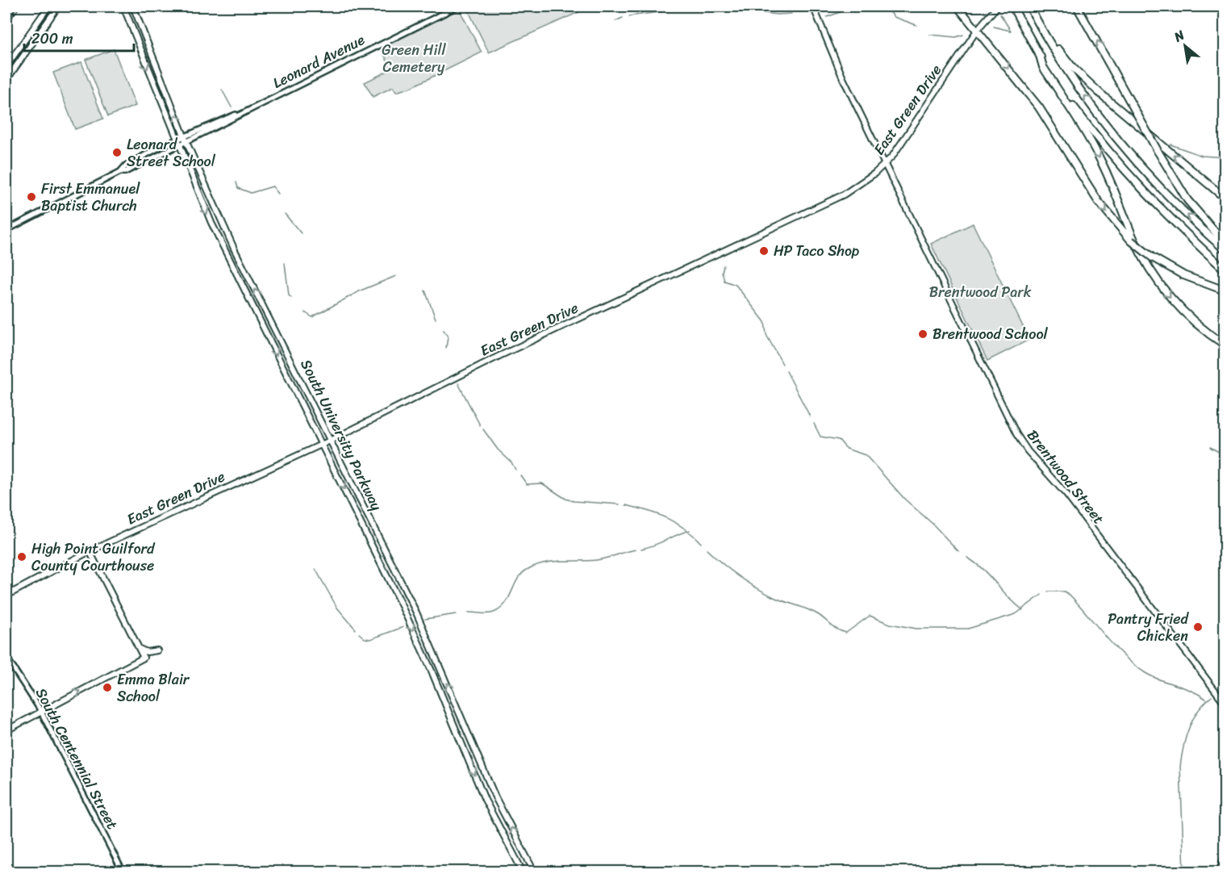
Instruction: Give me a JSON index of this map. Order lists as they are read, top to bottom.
{
  "streets": {
    "main road": ["East Green Drive", "South University Parkway", "Brentwood Street"],
    "street": ["Leonard Avenue", "South Centennial Street"]
  },
  "crossings": [
    ["Leonard Avenue", "South University Parkway"],
    ["East Green Drive", "South University Parkway"],
    ["East Green Drive", "Brentwood Street"]
  ],
  "parks": ["Green Hill Cemetery", "Brentwood Park"],
  "places": [
    "Leonard Street School",
    "First Emmanuel Baptist Church",
    "HP Taco Shop",
    "Brentwood School",
    "High Point Guilford County Courthouse",
    "Pantry Fried Chicken",
    "Emma Blair School"
  ],
  "scale_bar": "200 m",
  "north": "top left"
}
